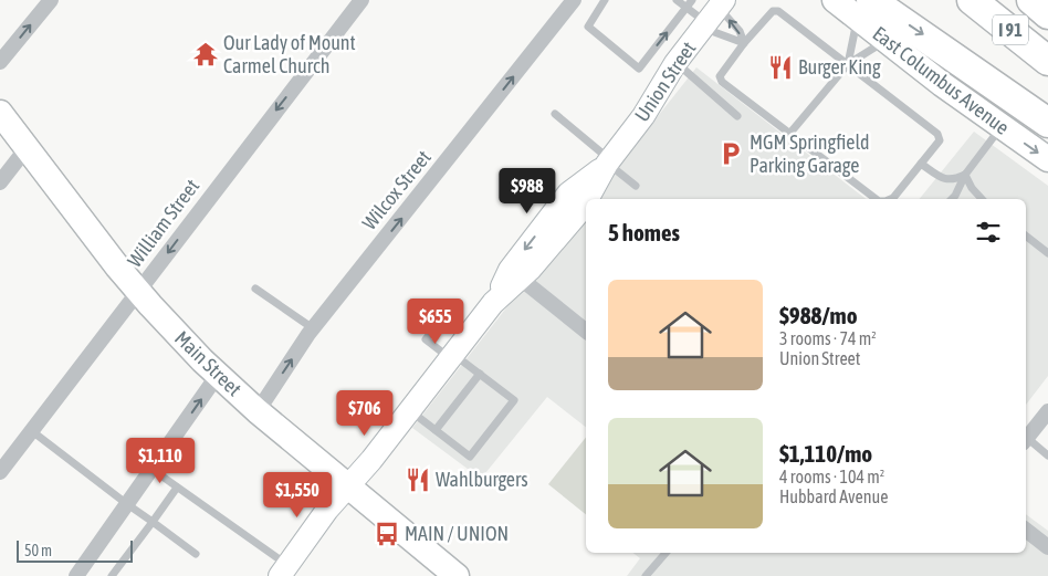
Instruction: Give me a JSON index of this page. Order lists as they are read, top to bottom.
{
  "streets": {
    "highway": ["I 91"],
    "main road": ["East Columbus Avenue", "Main Street"],
    "street": ["Union Street", "Wilcox Street", "William Street"]
  },
  "crossings": [
    ["Union Street", "Main Street"],
    ["Wilcox Street", "Main Street"],
    ["William Street", "Main Street"]
  ],
  "one_way": ["Wilcox Street", "William Street"],
  "places": {
    "temple": ["Our Lady of Mount Carmel Church"],
    "restaurant": ["Burger King", "Wahlburgers"],
    "parking": ["MGM Springfield Parking Garage"],
    "bus stop": ["MAIN / UNION"]
  },
  "scale_bar": "50 m",
  "page": {
    "price": [
      "$988",
      "$655",
      "$706",
      "$1,110",
      "$1,550"
    ],
    "heading": "5 homes",
    "list": [
      {
        "name": "$988/mo",
        "note": "3 rooms · 74 m² · Union Street"
      },
      {
        "name": "$1,110/mo",
        "note": "4 rooms · 104 m² · Hubbard Avenue"
      }
    ],
    "scale": "50 m"
  }
}
